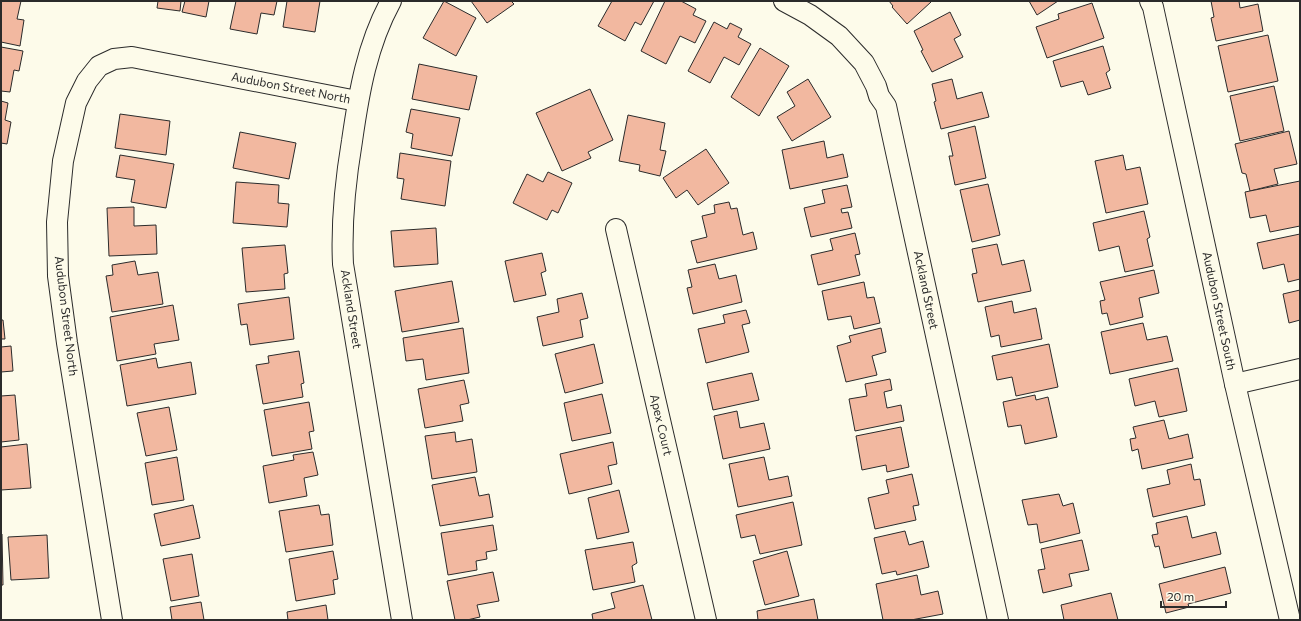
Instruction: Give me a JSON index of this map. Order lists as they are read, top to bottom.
{
  "streets": {
    "street": [
      "Audubon Street North",
      "Ackland Street",
      "Audubon Street South",
      "Apex Court"
    ]
  },
  "crossings": [
    ["Audubon Street North", "Ackland Street"]
  ],
  "scale_bar": "20 m"
}
